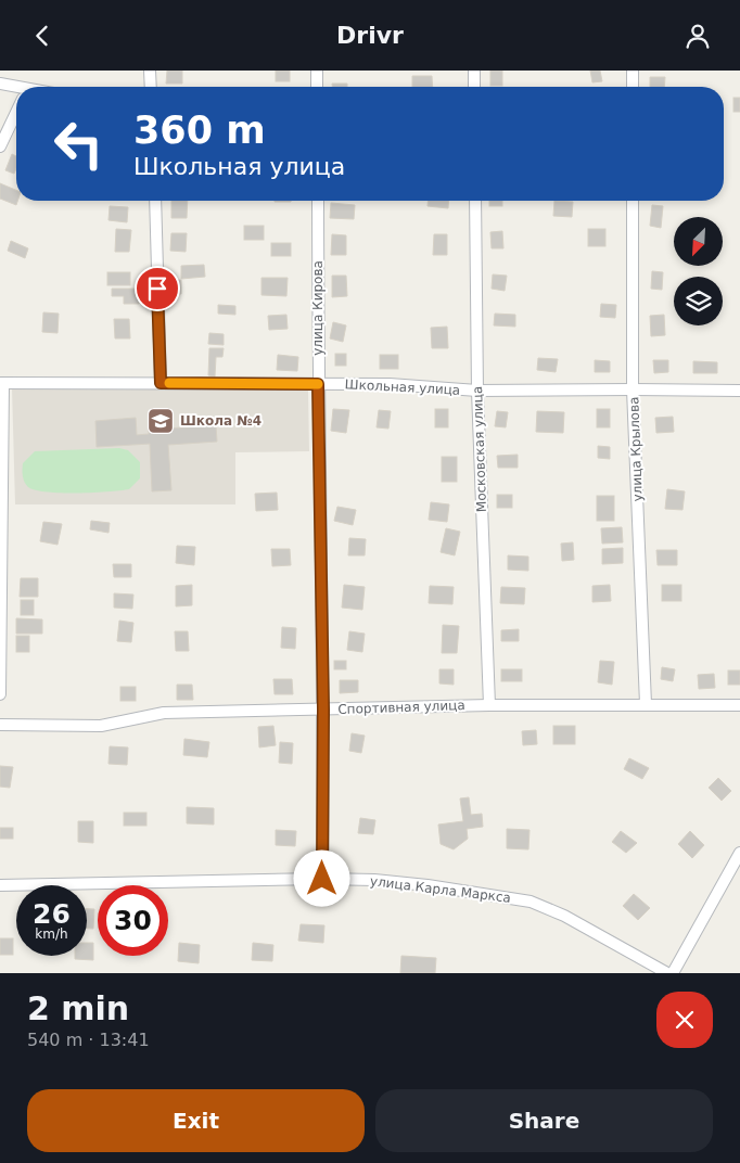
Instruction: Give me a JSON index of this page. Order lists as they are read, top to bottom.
{
  "streets": {
    "street": [
      "улица Кирова",
      "Школьная улица",
      "Московская улица",
      "улица Крылова",
      "Спортивная улица",
      "улица Карла Маркса"
    ]
  },
  "crossings": [
    ["улица Кирова", "Школьная улица"],
    ["улица Кирова", "Спортивная улица"],
    ["улица Кирова", "улица Карла Маркса"],
    ["Школьная улица", "Московская улица"],
    ["Школьная улица", "улица Крылова"],
    ["Московская улица", "Спортивная улица"],
    ["улица Крылова", "Спортивная улица"]
  ],
  "places": {
    "school or university": ["Школа №4"]
  },
  "north": "bottom left",
  "page": {
    "header": "Drivr",
    "turn": ["360 m", "Школьная улица"],
    "speed": "26 km/h",
    "limit": "30",
    "heading": ["2 min", "540 m · 13:41"],
    "buttons": ["Exit", "Share"]
  }
}
